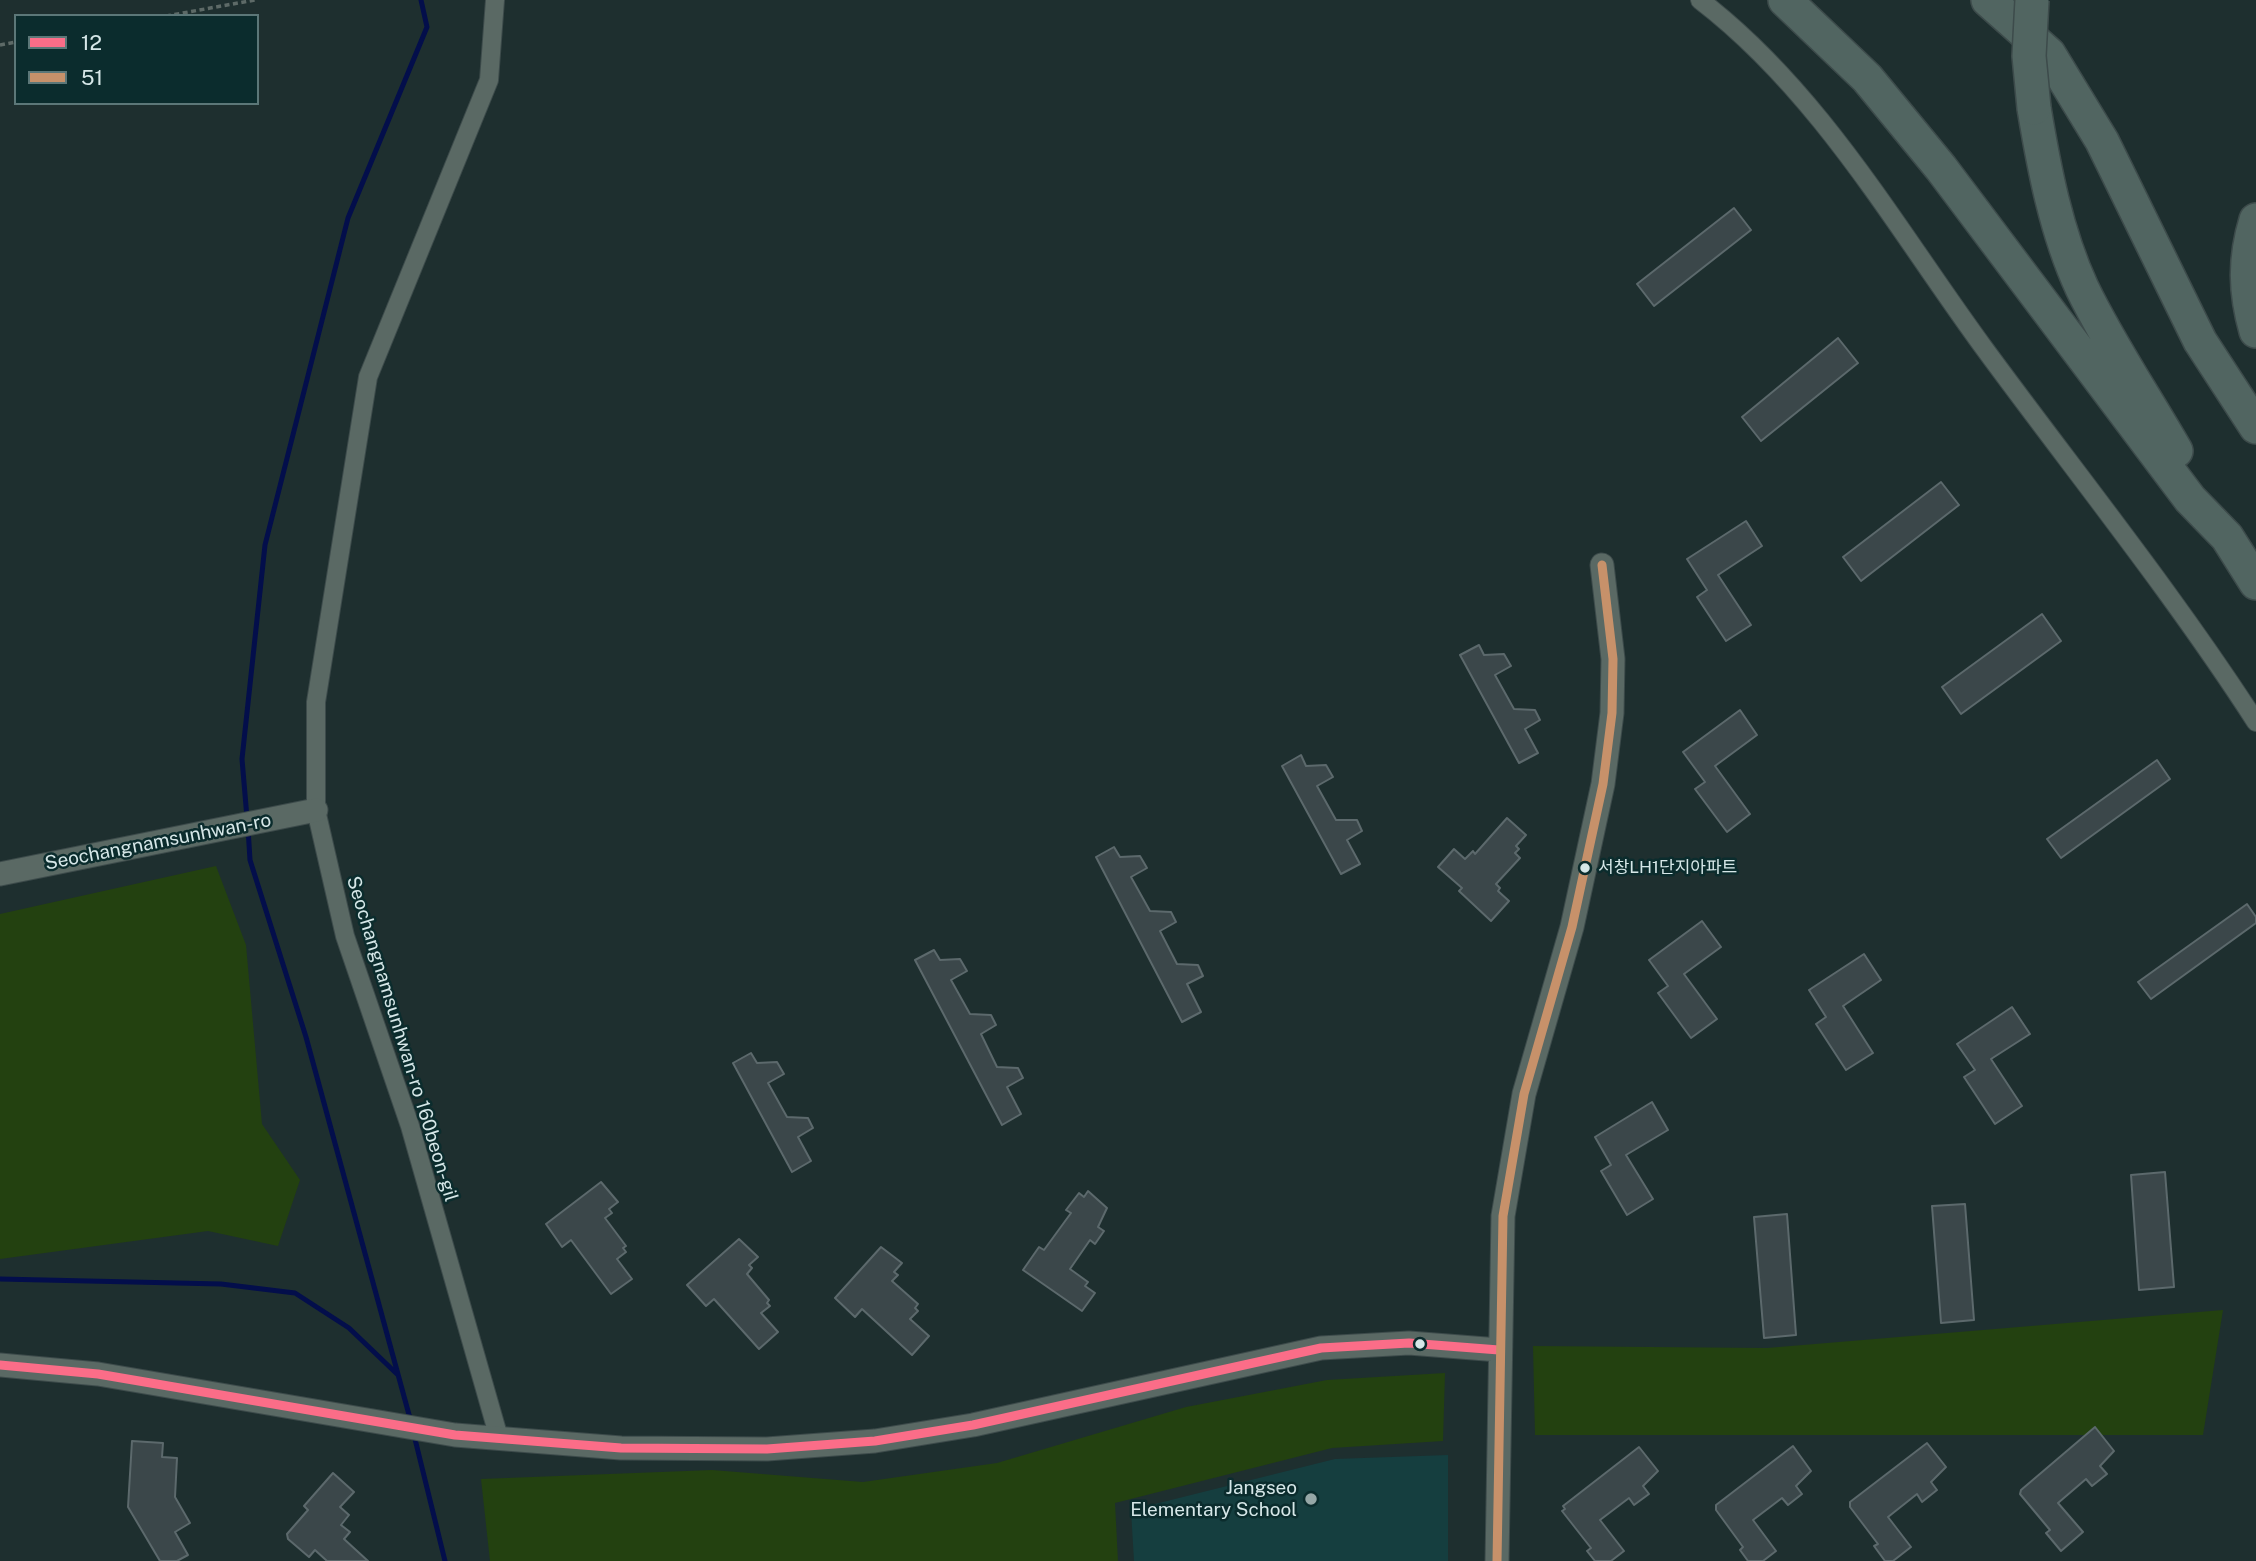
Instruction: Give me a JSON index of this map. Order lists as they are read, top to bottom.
{
  "streets": {
    "street": ["Seochangnamsunhwan-ro", "Seochangnamsunhwan-ro 160beon-gil"]
  },
  "crossings": [
    ["Seochangnamsunhwan-ro", "Seochangnamsunhwan-ro 160beon-gil"]
  ],
  "places": ["서창LH1단지아파트", "Jangseo Elementary School"],
  "lines": ["transit line 51", "transit line 12"],
  "legend": ["12", "51"]
}
